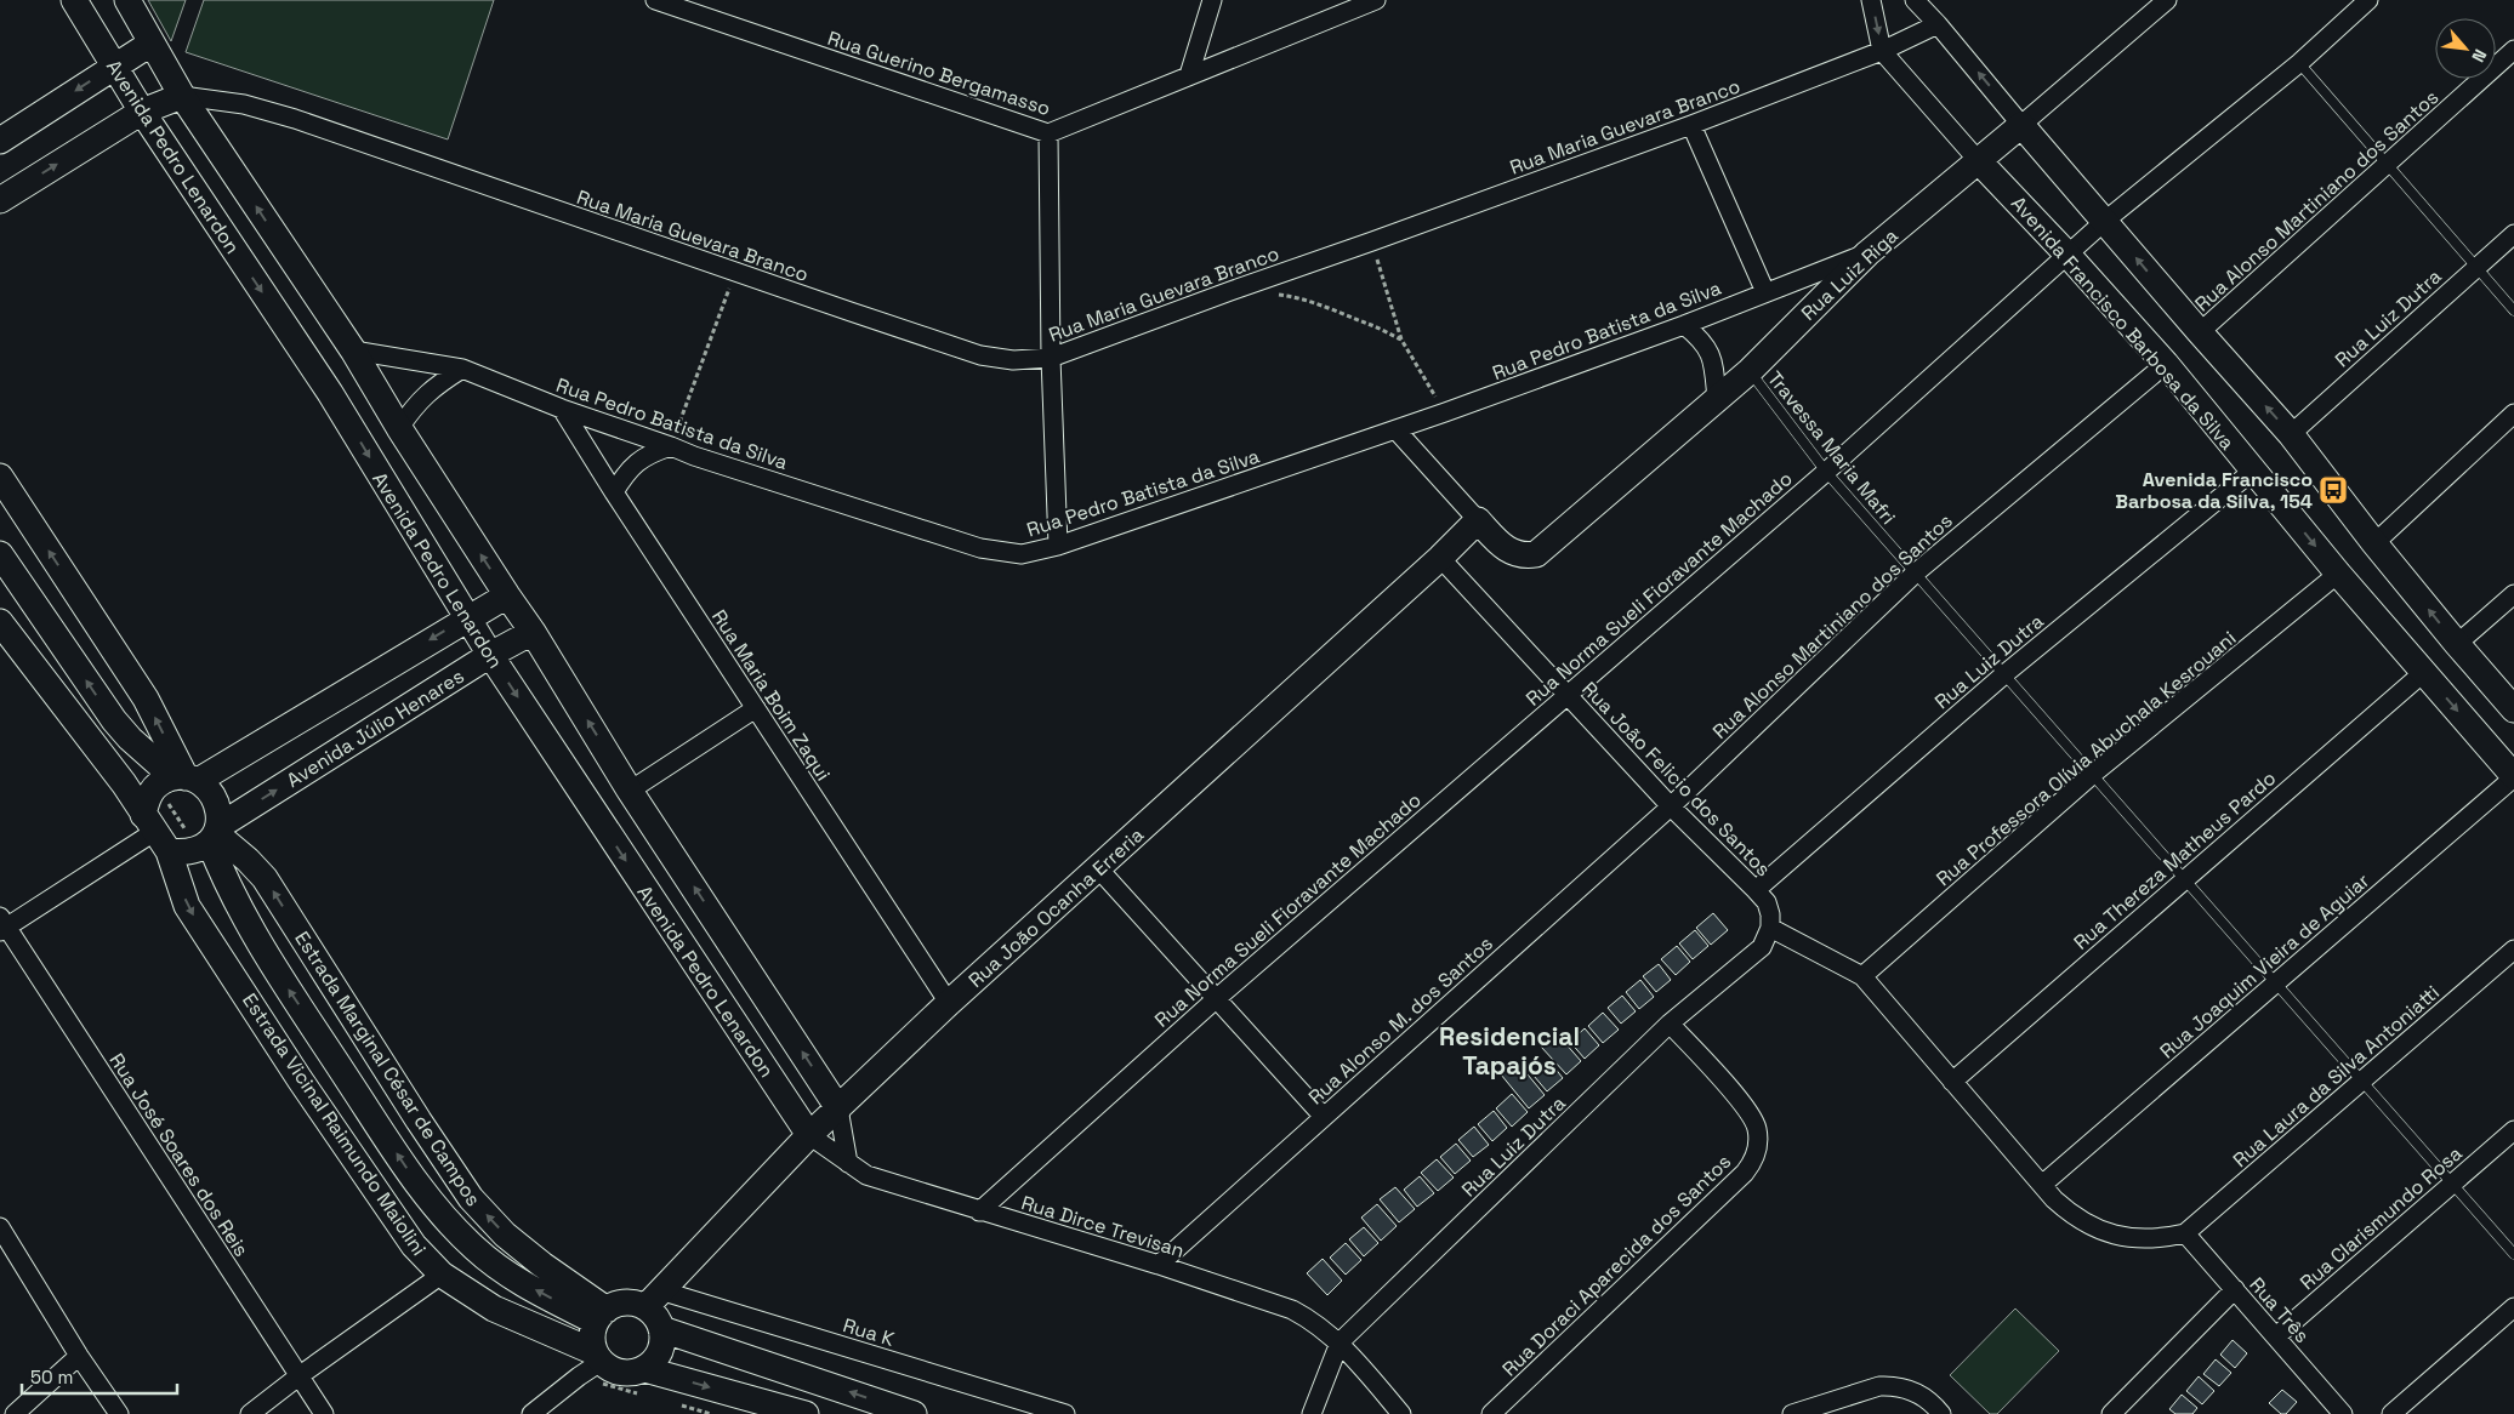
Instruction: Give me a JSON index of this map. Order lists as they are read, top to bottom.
{
  "streets": {
    "street": [
      "Rua Guerino Bergamasso",
      "Rua Maria Guevara Branco",
      "Avenida Pedro Lenardon",
      "Rua Alonso Martiniano dos Santos",
      "Rua Luiz Riga",
      "Rua Luiz Dutra",
      "Avenida Francisco Barbosa da Silva",
      "Rua Pedro Batista da Silva",
      "Rua Norma Sueli Fioravante Machado",
      "Rua Maria Boim Zaqui",
      "Avenida Júlio Henares",
      "Rua Professora Olívia Abuchala Kesrouani",
      "Rua João Felicio dos Santos",
      "Rua Thereza Matheus Pardo",
      "Rua João Ocanha Erreria",
      "Rua Joaquim Vieira de Aguiar",
      "Rua Alonso M. dos Santos",
      "Estrada Marginal César de Campos",
      "Rua Laura da Silva Antoniatti",
      "Estrada Vicinal Raimundo Maiolini",
      "Rua José Soares dos Reis",
      "Rua Clarismundo Rosa",
      "Rua Dirce Trevisan",
      "Rua Doraci Aparecida dos Santos",
      "Rua Três",
      "Rua K"
    ],
    "lane": ["Travessa Maria Mafri"]
  },
  "crossings": [
    ["Rua Maria Guevara Branco", "Avenida Pedro Lenardon"],
    ["Rua Maria Guevara Branco", "Avenida Francisco Barbosa da Silva"],
    ["Avenida Pedro Lenardon", "Rua Pedro Batista da Silva"],
    ["Avenida Pedro Lenardon", "Avenida Júlio Henares"],
    ["Avenida Pedro Lenardon", "Rua João Ocanha Erreria"],
    ["Avenida Pedro Lenardon", "Rua Dirce Trevisan"],
    ["Rua Alonso Martiniano dos Santos", "Avenida Francisco Barbosa da Silva"],
    ["Rua Alonso Martiniano dos Santos", "Travessa Maria Mafri"],
    ["Rua Alonso Martiniano dos Santos", "Rua João Felicio dos Santos"],
    ["Rua Alonso Martiniano dos Santos", "Rua Alonso M. dos Santos"],
    ["Rua Luiz Riga", "Avenida Francisco Barbosa da Silva"],
    ["Rua Luiz Riga", "Rua Pedro Batista da Silva"],
    ["Rua Luiz Riga", "Travessa Maria Mafri"],
    ["Rua Luiz Riga", "Rua João Ocanha Erreria"],
    ["Rua Luiz Dutra", "Avenida Francisco Barbosa da Silva"],
    ["Rua Luiz Dutra", "Travessa Maria Mafri"],
    ["Rua Luiz Dutra", "Rua João Felicio dos Santos"],
    ["Rua Luiz Dutra", "Rua Dirce Trevisan"],
    ["Rua Luiz Dutra", "Rua Doraci Aparecida dos Santos"],
    ["Avenida Francisco Barbosa da Silva", "Rua Norma Sueli Fioravante Machado"],
    ["Avenida Francisco Barbosa da Silva", "Rua Professora Olívia Abuchala Kesrouani"],
    ["Avenida Francisco Barbosa da Silva", "Rua Thereza Matheus Pardo"],
    ["Avenida Francisco Barbosa da Silva", "Rua Joaquim Vieira de Aguiar"],
    ["Rua Pedro Batista da Silva", "Rua Maria Boim Zaqui"],
    ["Travessa Maria Mafri", "Rua Norma Sueli Fioravante Machado"],
    ["Travessa Maria Mafri", "Rua Professora Olívia Abuchala Kesrouani"],
    ["Travessa Maria Mafri", "Rua Thereza Matheus Pardo"],
    ["Travessa Maria Mafri", "Rua Joaquim Vieira de Aguiar"],
    ["Travessa Maria Mafri", "Rua Laura da Silva Antoniatti"],
    ["Travessa Maria Mafri", "Rua Clarismundo Rosa"],
    ["Rua Norma Sueli Fioravante Machado", "Rua João Felicio dos Santos"],
    ["Rua Norma Sueli Fioravante Machado", "Rua Dirce Trevisan"],
    ["Rua Maria Boim Zaqui", "Rua João Ocanha Erreria"],
    ["Avenida Júlio Henares", "Estrada Marginal César de Campos"],
    ["Avenida Júlio Henares", "Estrada Vicinal Raimundo Maiolini"],
    ["Rua João Felicio dos Santos", "Rua João Ocanha Erreria"],
    ["Rua João Felicio dos Santos", "Rua Alonso M. dos Santos"],
    ["Rua João Ocanha Erreria", "Estrada Marginal César de Campos"],
    ["Rua João Ocanha Erreria", "Estrada Vicinal Raimundo Maiolini"],
    ["Rua João Ocanha Erreria", "Rua Dirce Trevisan"],
    ["Rua João Ocanha Erreria", "Rua K"],
    ["Rua Alonso M. dos Santos", "Rua Dirce Trevisan"],
    ["Estrada Marginal César de Campos", "Estrada Vicinal Raimundo Maiolini"],
    ["Estrada Marginal César de Campos", "Rua K"],
    ["Rua Laura da Silva Antoniatti", "Rua Três"],
    ["Estrada Vicinal Raimundo Maiolini", "Rua K"],
    ["Rua Clarismundo Rosa", "Rua Três"]
  ],
  "one_way": ["Estrada Marginal César de Campos"],
  "districts": ["Residencial Tapajós"],
  "places": {
    "bus stop": ["Avenida Francisco Barbosa da Silva, 154"]
  },
  "scale_bar": "50 m",
  "north": "bottom right"
}
